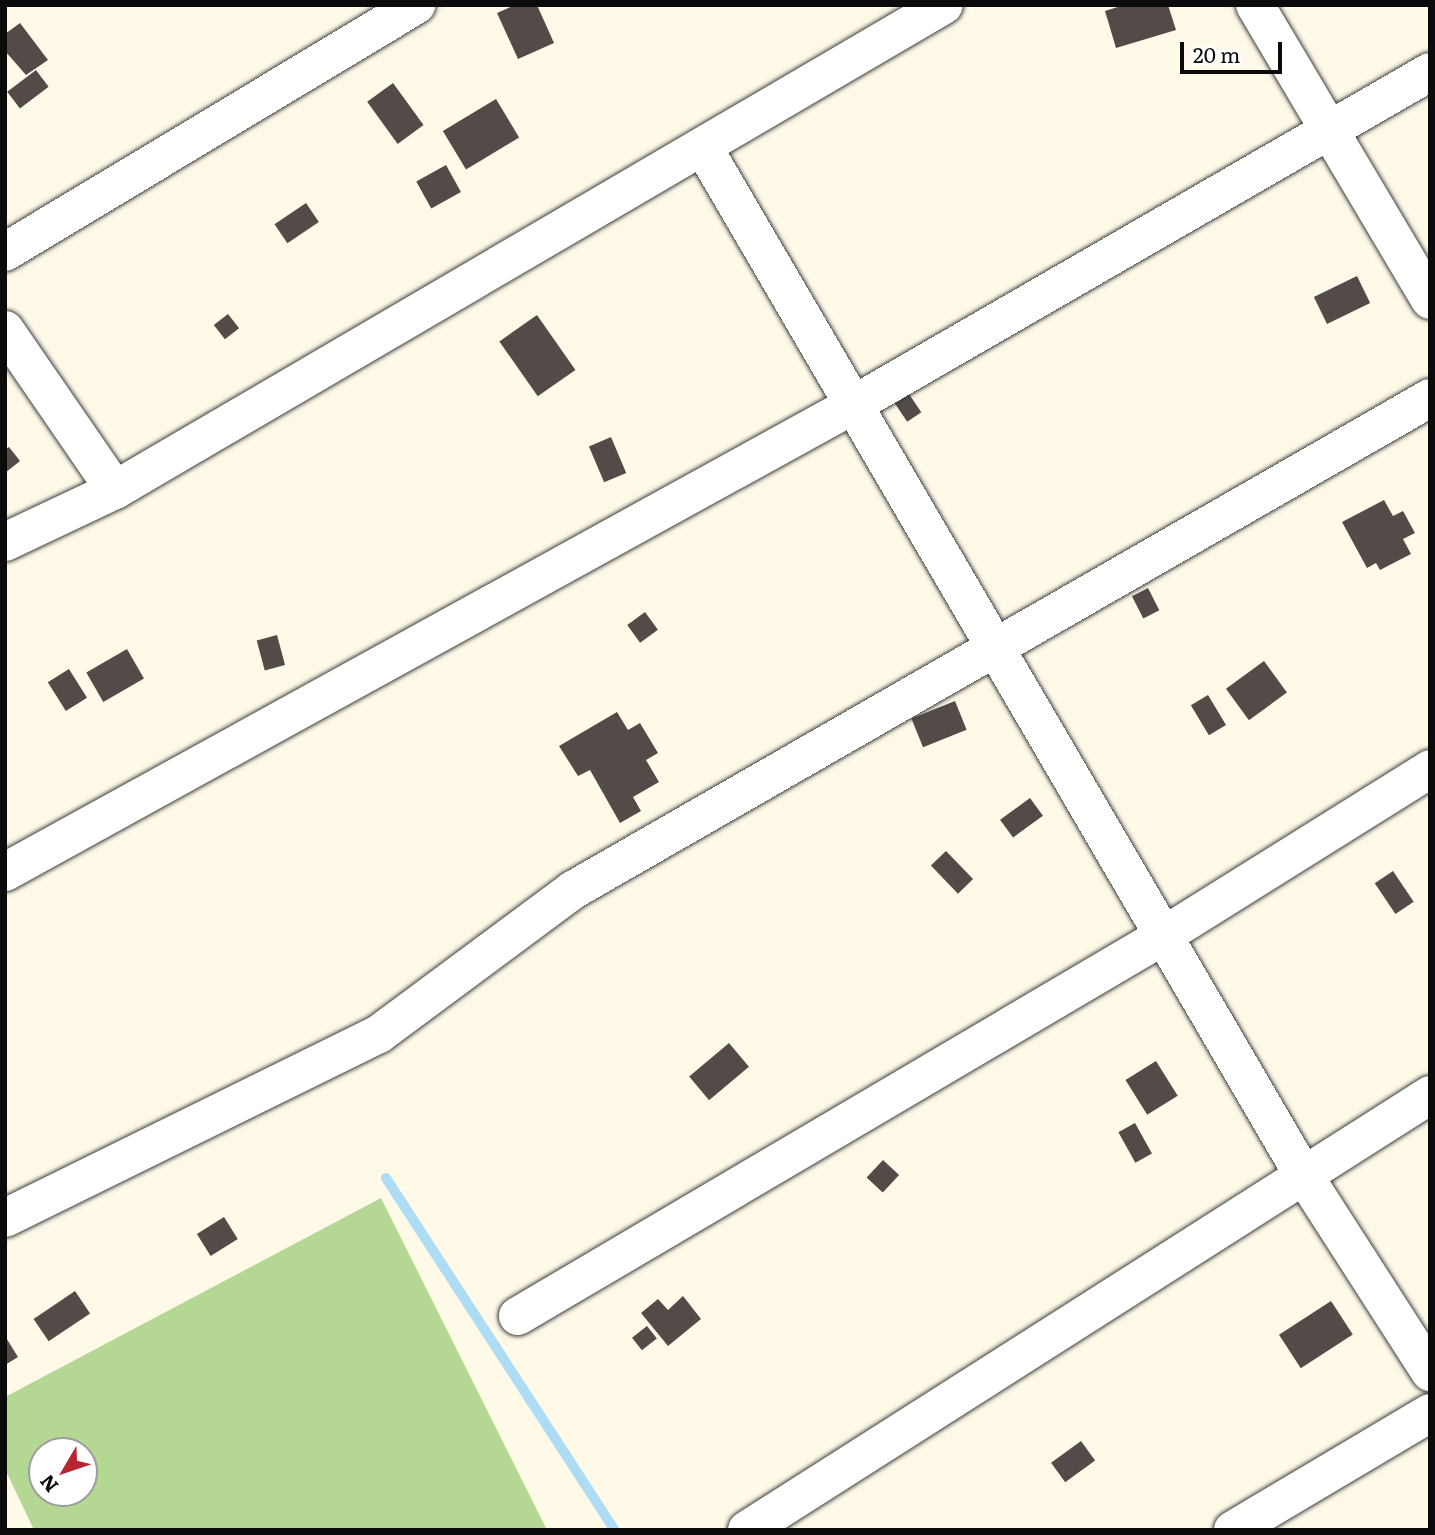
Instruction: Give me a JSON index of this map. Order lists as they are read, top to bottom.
{
  "scale_bar": "20 m",
  "north": "bottom left"
}
